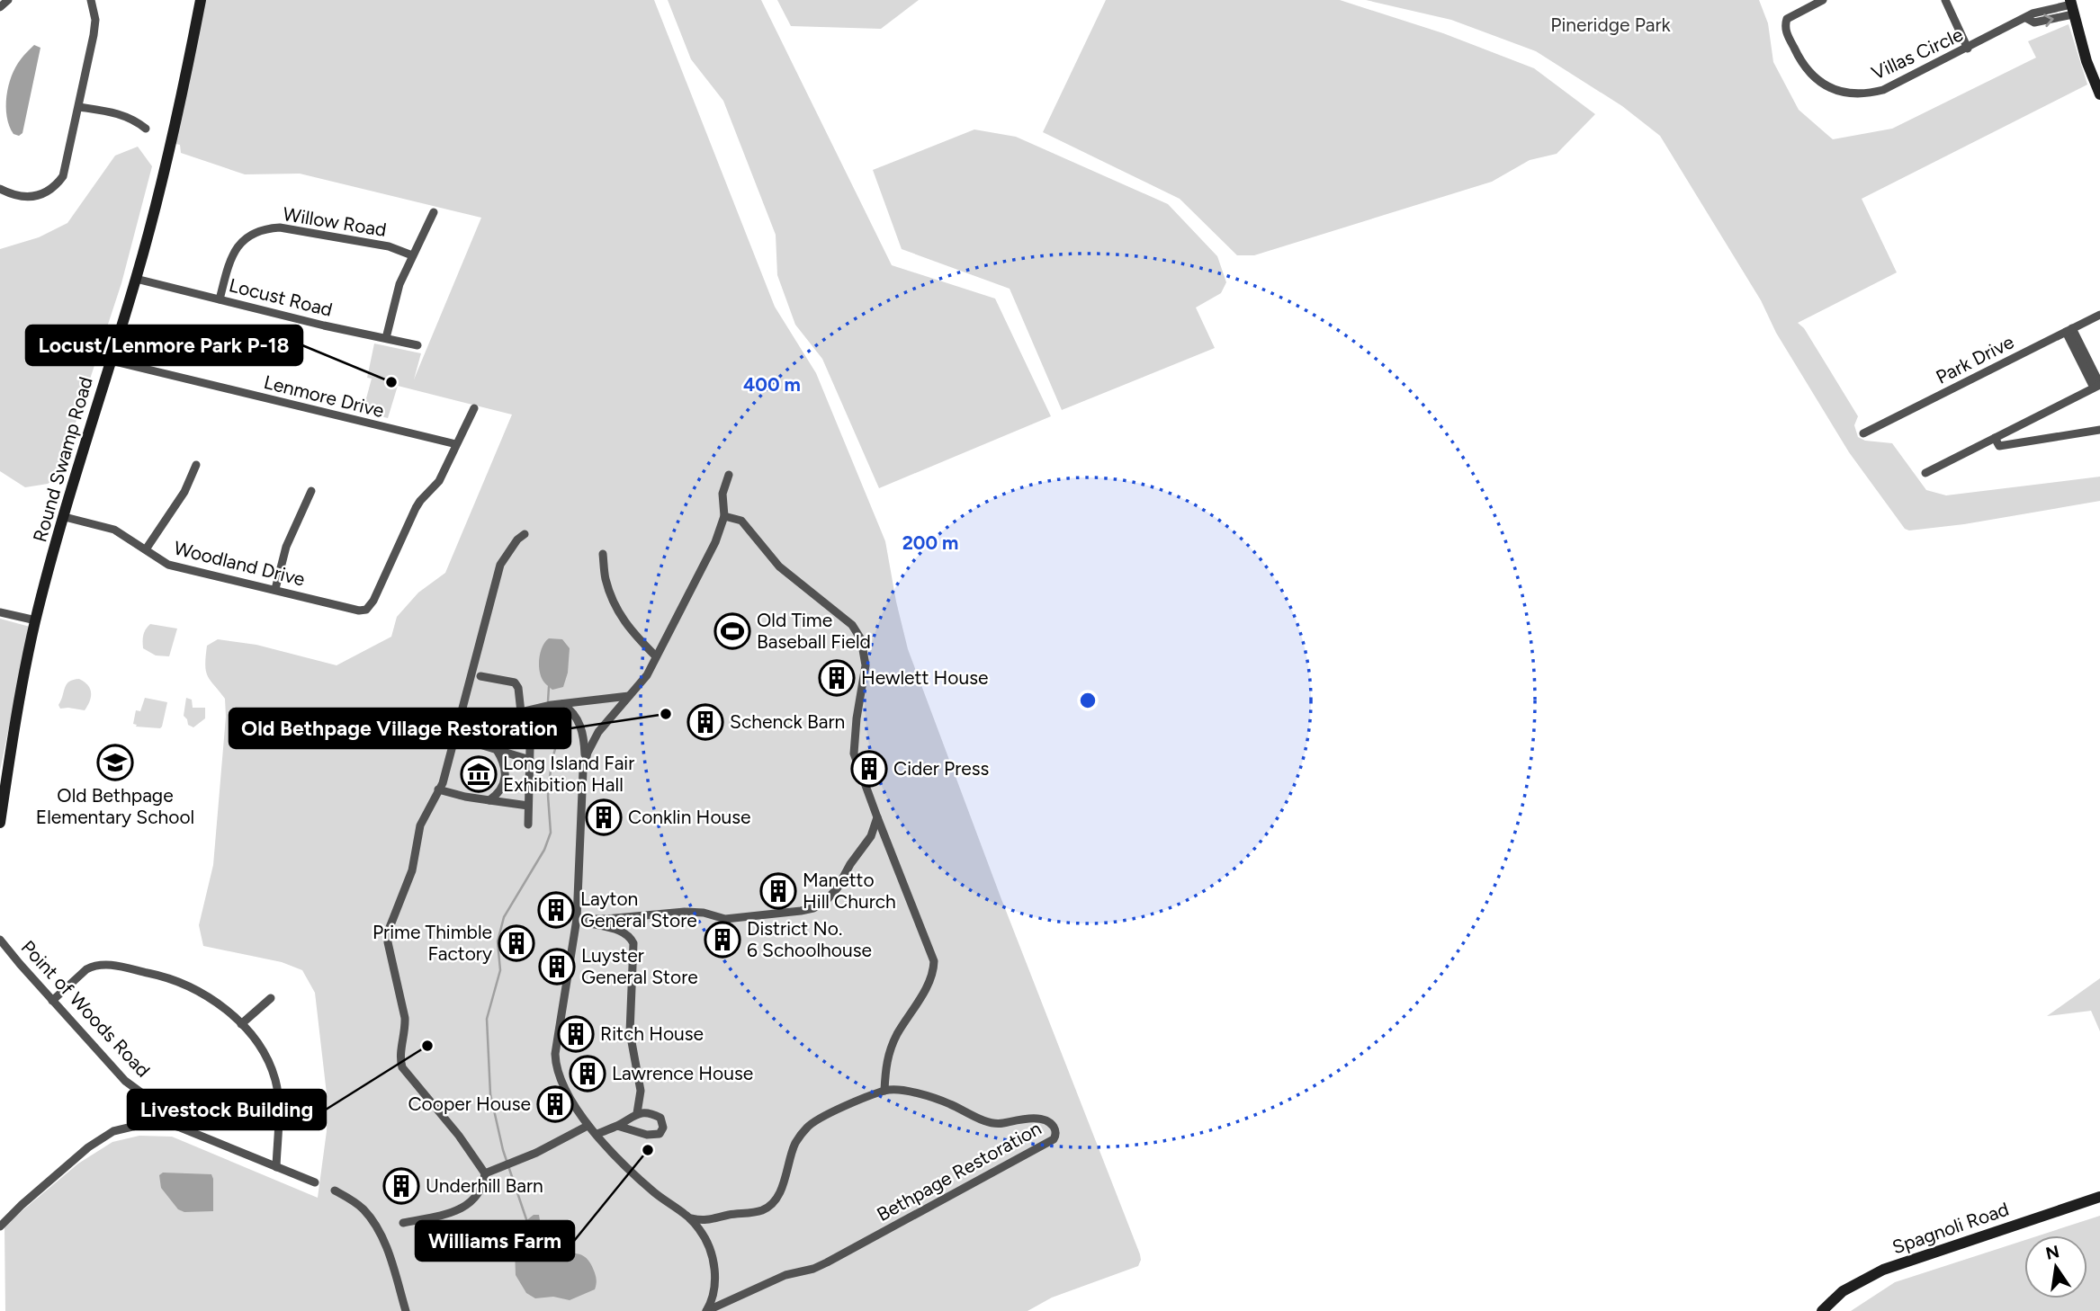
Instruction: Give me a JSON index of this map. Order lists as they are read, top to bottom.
{
  "streets": {
    "main road": ["Round Swamp Road", "Spagnoli Road"],
    "street": [
      "Villas Circle",
      "Willow Road",
      "Locust Road",
      "Park Drive",
      "Lenmore Drive",
      "Woodland Drive",
      "Point of Woods Road",
      "Bethpage Restoration"
    ]
  },
  "crossings": [
    ["Willow Road", "Locust Road"],
    ["Locust Road", "Round Swamp Road"],
    ["Lenmore Drive", "Round Swamp Road"],
    ["Lenmore Drive", "Woodland Drive"],
    ["Round Swamp Road", "Woodland Drive"]
  ],
  "parks": ["Pineridge Park"],
  "places": {
    "other": [
      "Locust/Lenmore Park P-18",
      "Old Bethpage Village Restoration",
      "Livestock Building",
      "Williams Farm"
    ],
    "sports": ["Old Time Baseball Field"],
    "building": [
      "Hewlett House",
      "Schenck Barn",
      "Cider Press",
      "Conklin House",
      "Manetto Hill Church",
      "Layton General Store",
      "District No. 6 Schoolhouse",
      "Prime Thimble Factory",
      "Luyster General Store",
      "Ritch House",
      "Lawrence House",
      "Cooper House",
      "Underhill Barn"
    ],
    "school or university": ["Old Bethpage Elementary School"],
    "museum": ["Long Island Fair Exhibition Hall"]
  },
  "north": "top",
  "rings": ["400 m", "200 m"]
}
